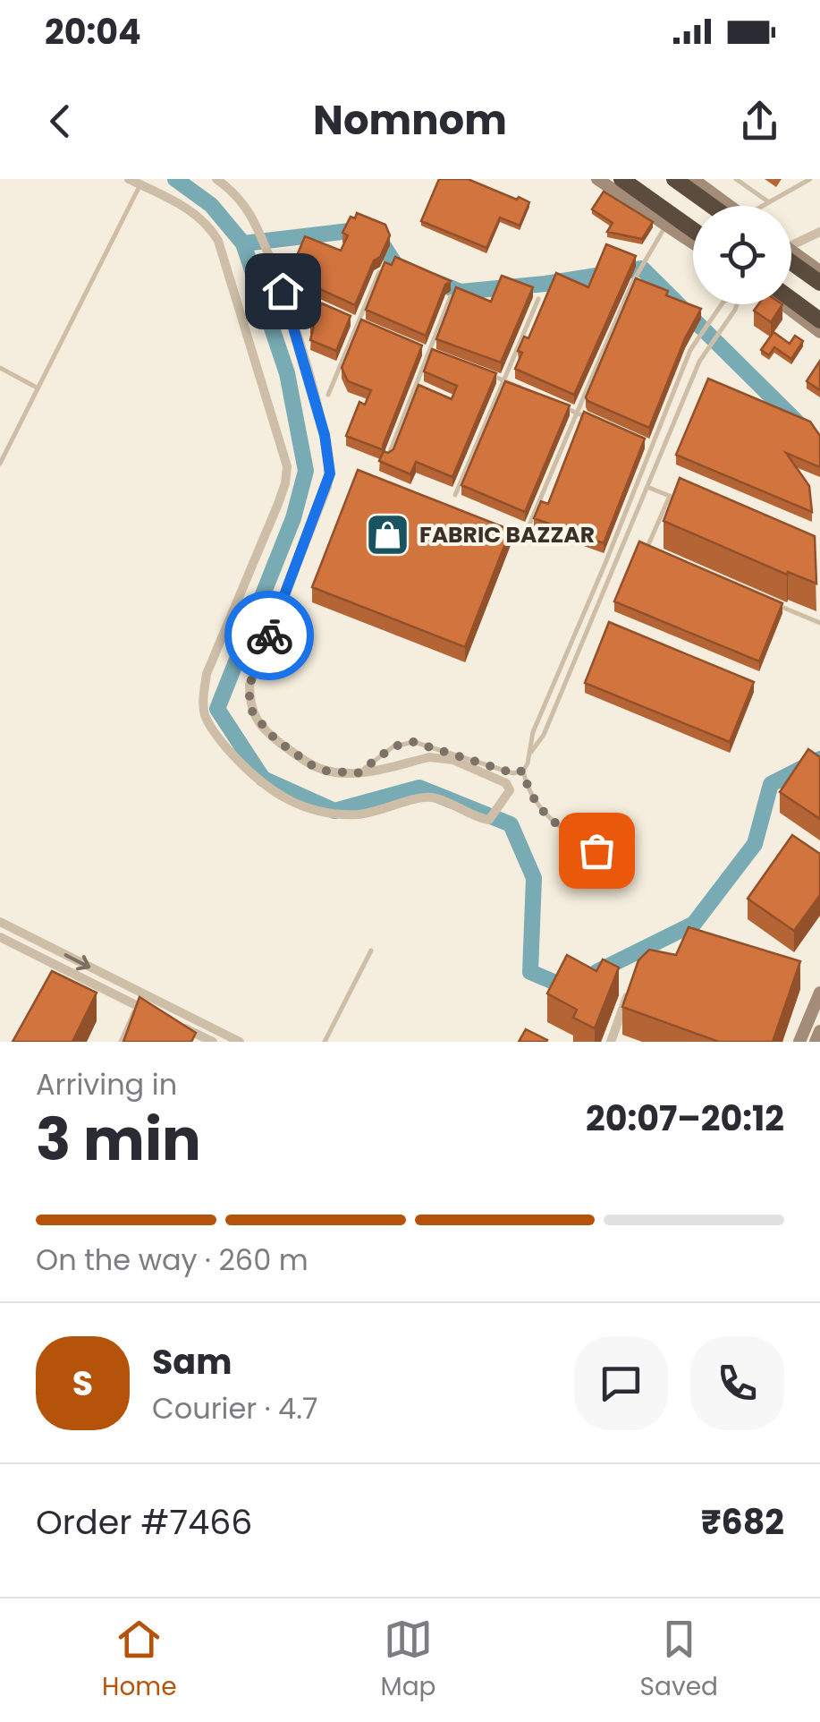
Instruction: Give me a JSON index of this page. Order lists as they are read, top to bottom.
{
  "places": {
    "shop": ["FABRIC BAZZAR"]
  },
  "page": {
    "status": "20:04",
    "header": "Nomnom",
    "heading": ["3 min", "Arriving in", "20:07–20:12"],
    "panel": [
      "Sam",
      "Courier · 4.7",
      "Order #7466",
      "₹682"
    ],
    "bar": "On the way · 260 m",
    "round": "S",
    "tabs": ["Home", "Map", "Saved"]
  }
}
